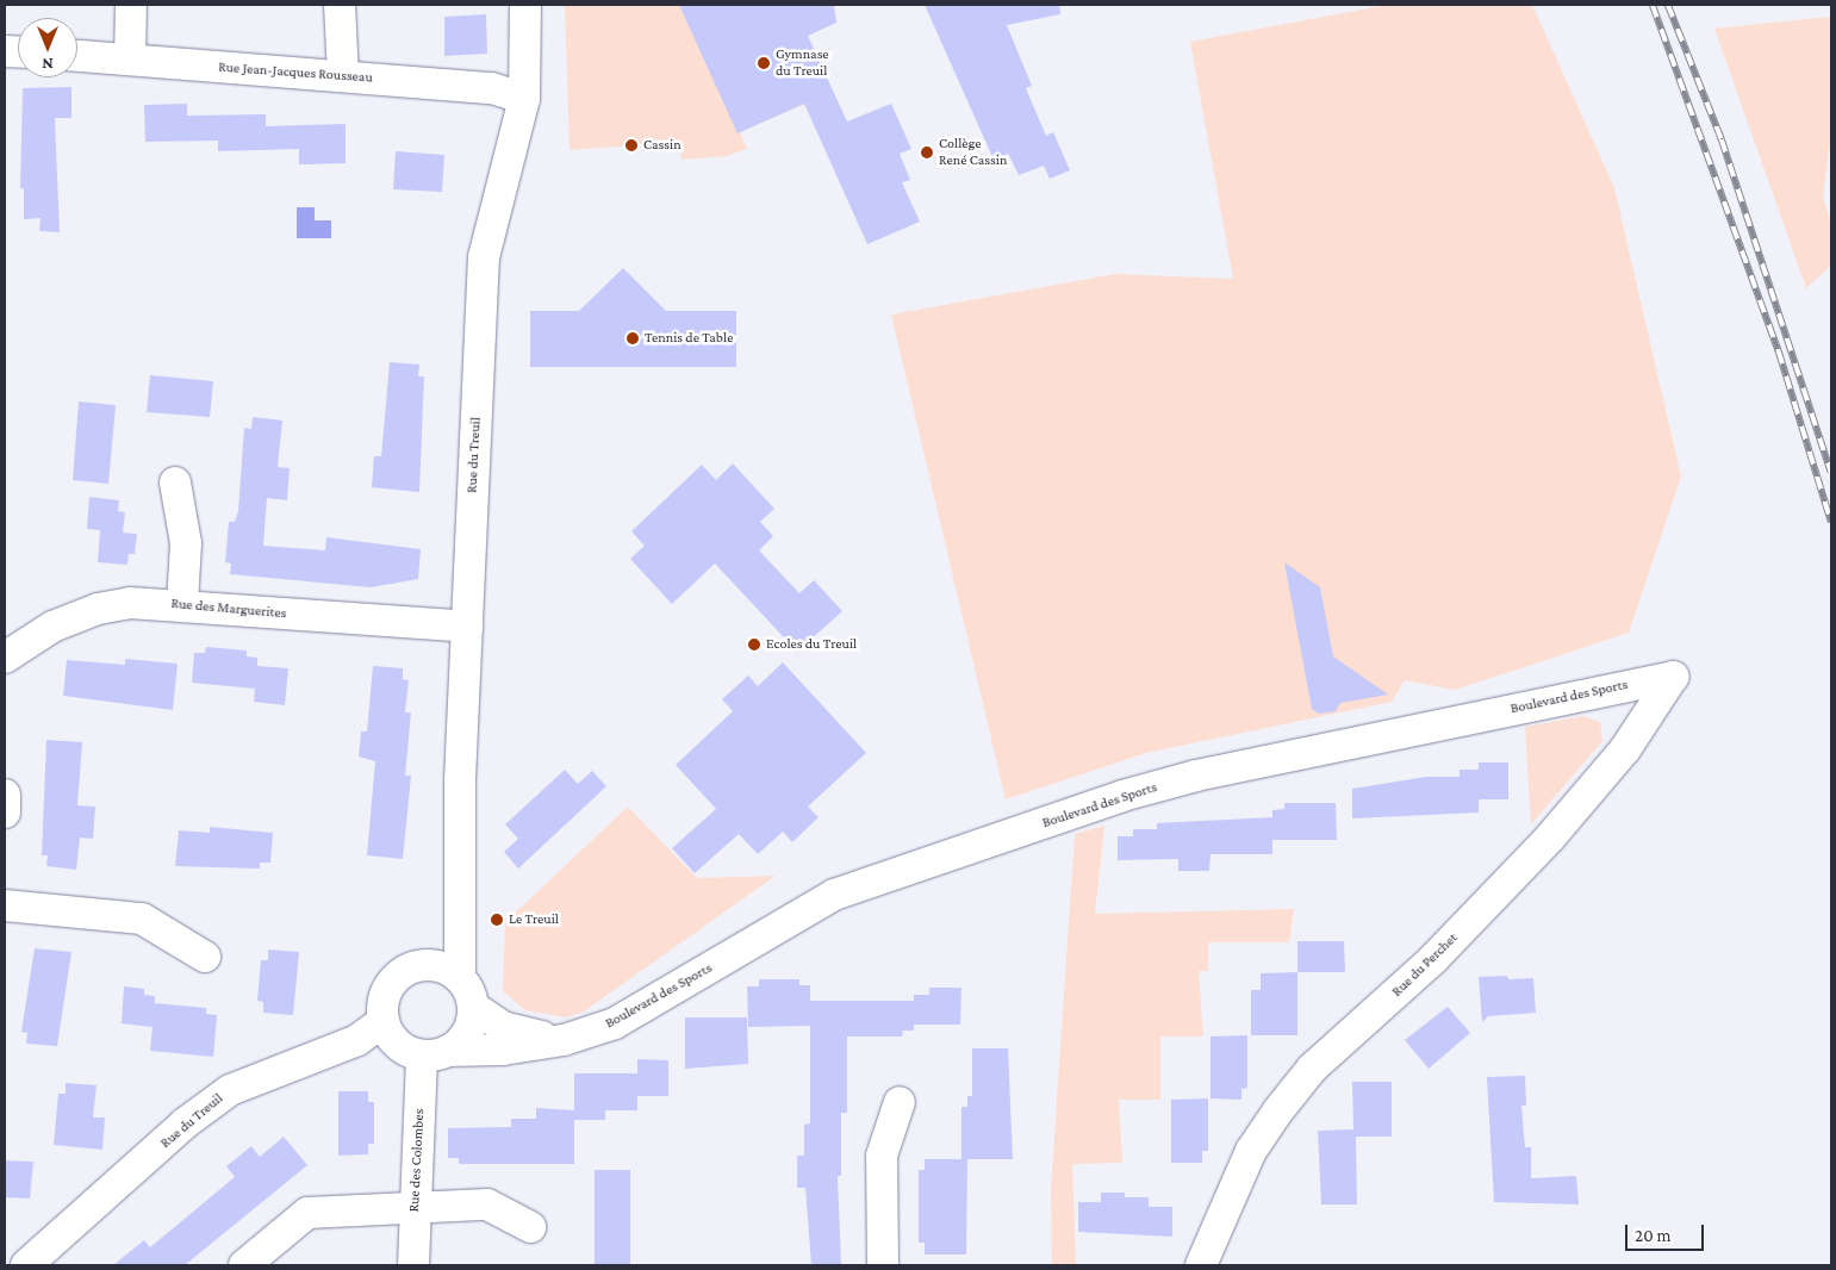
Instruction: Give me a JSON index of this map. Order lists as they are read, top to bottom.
{
  "streets": {
    "street": [
      "Rue Jean-Jacques Rousseau",
      "Rue du Treuil",
      "Rue des Marguerites",
      "Boulevard des Sports",
      "Rue du Perchet",
      "Rue des Colombes"
    ]
  },
  "crossings": [
    ["Rue Jean-Jacques Rousseau", "Rue du Treuil"],
    ["Rue du Treuil", "Rue des Marguerites"],
    ["Rue du Treuil", "Boulevard des Sports"],
    ["Rue du Treuil", "Rue des Colombes"],
    ["Boulevard des Sports", "Rue du Perchet"],
    ["Boulevard des Sports", "Rue des Colombes"]
  ],
  "places": [
    "Gymnase du Treuil",
    "Cassin",
    "Collège René Cassin",
    "Tennis de Table",
    "Ecoles du Treuil",
    "Le Treuil"
  ],
  "scale_bar": "20 m",
  "north": "bottom"
}
